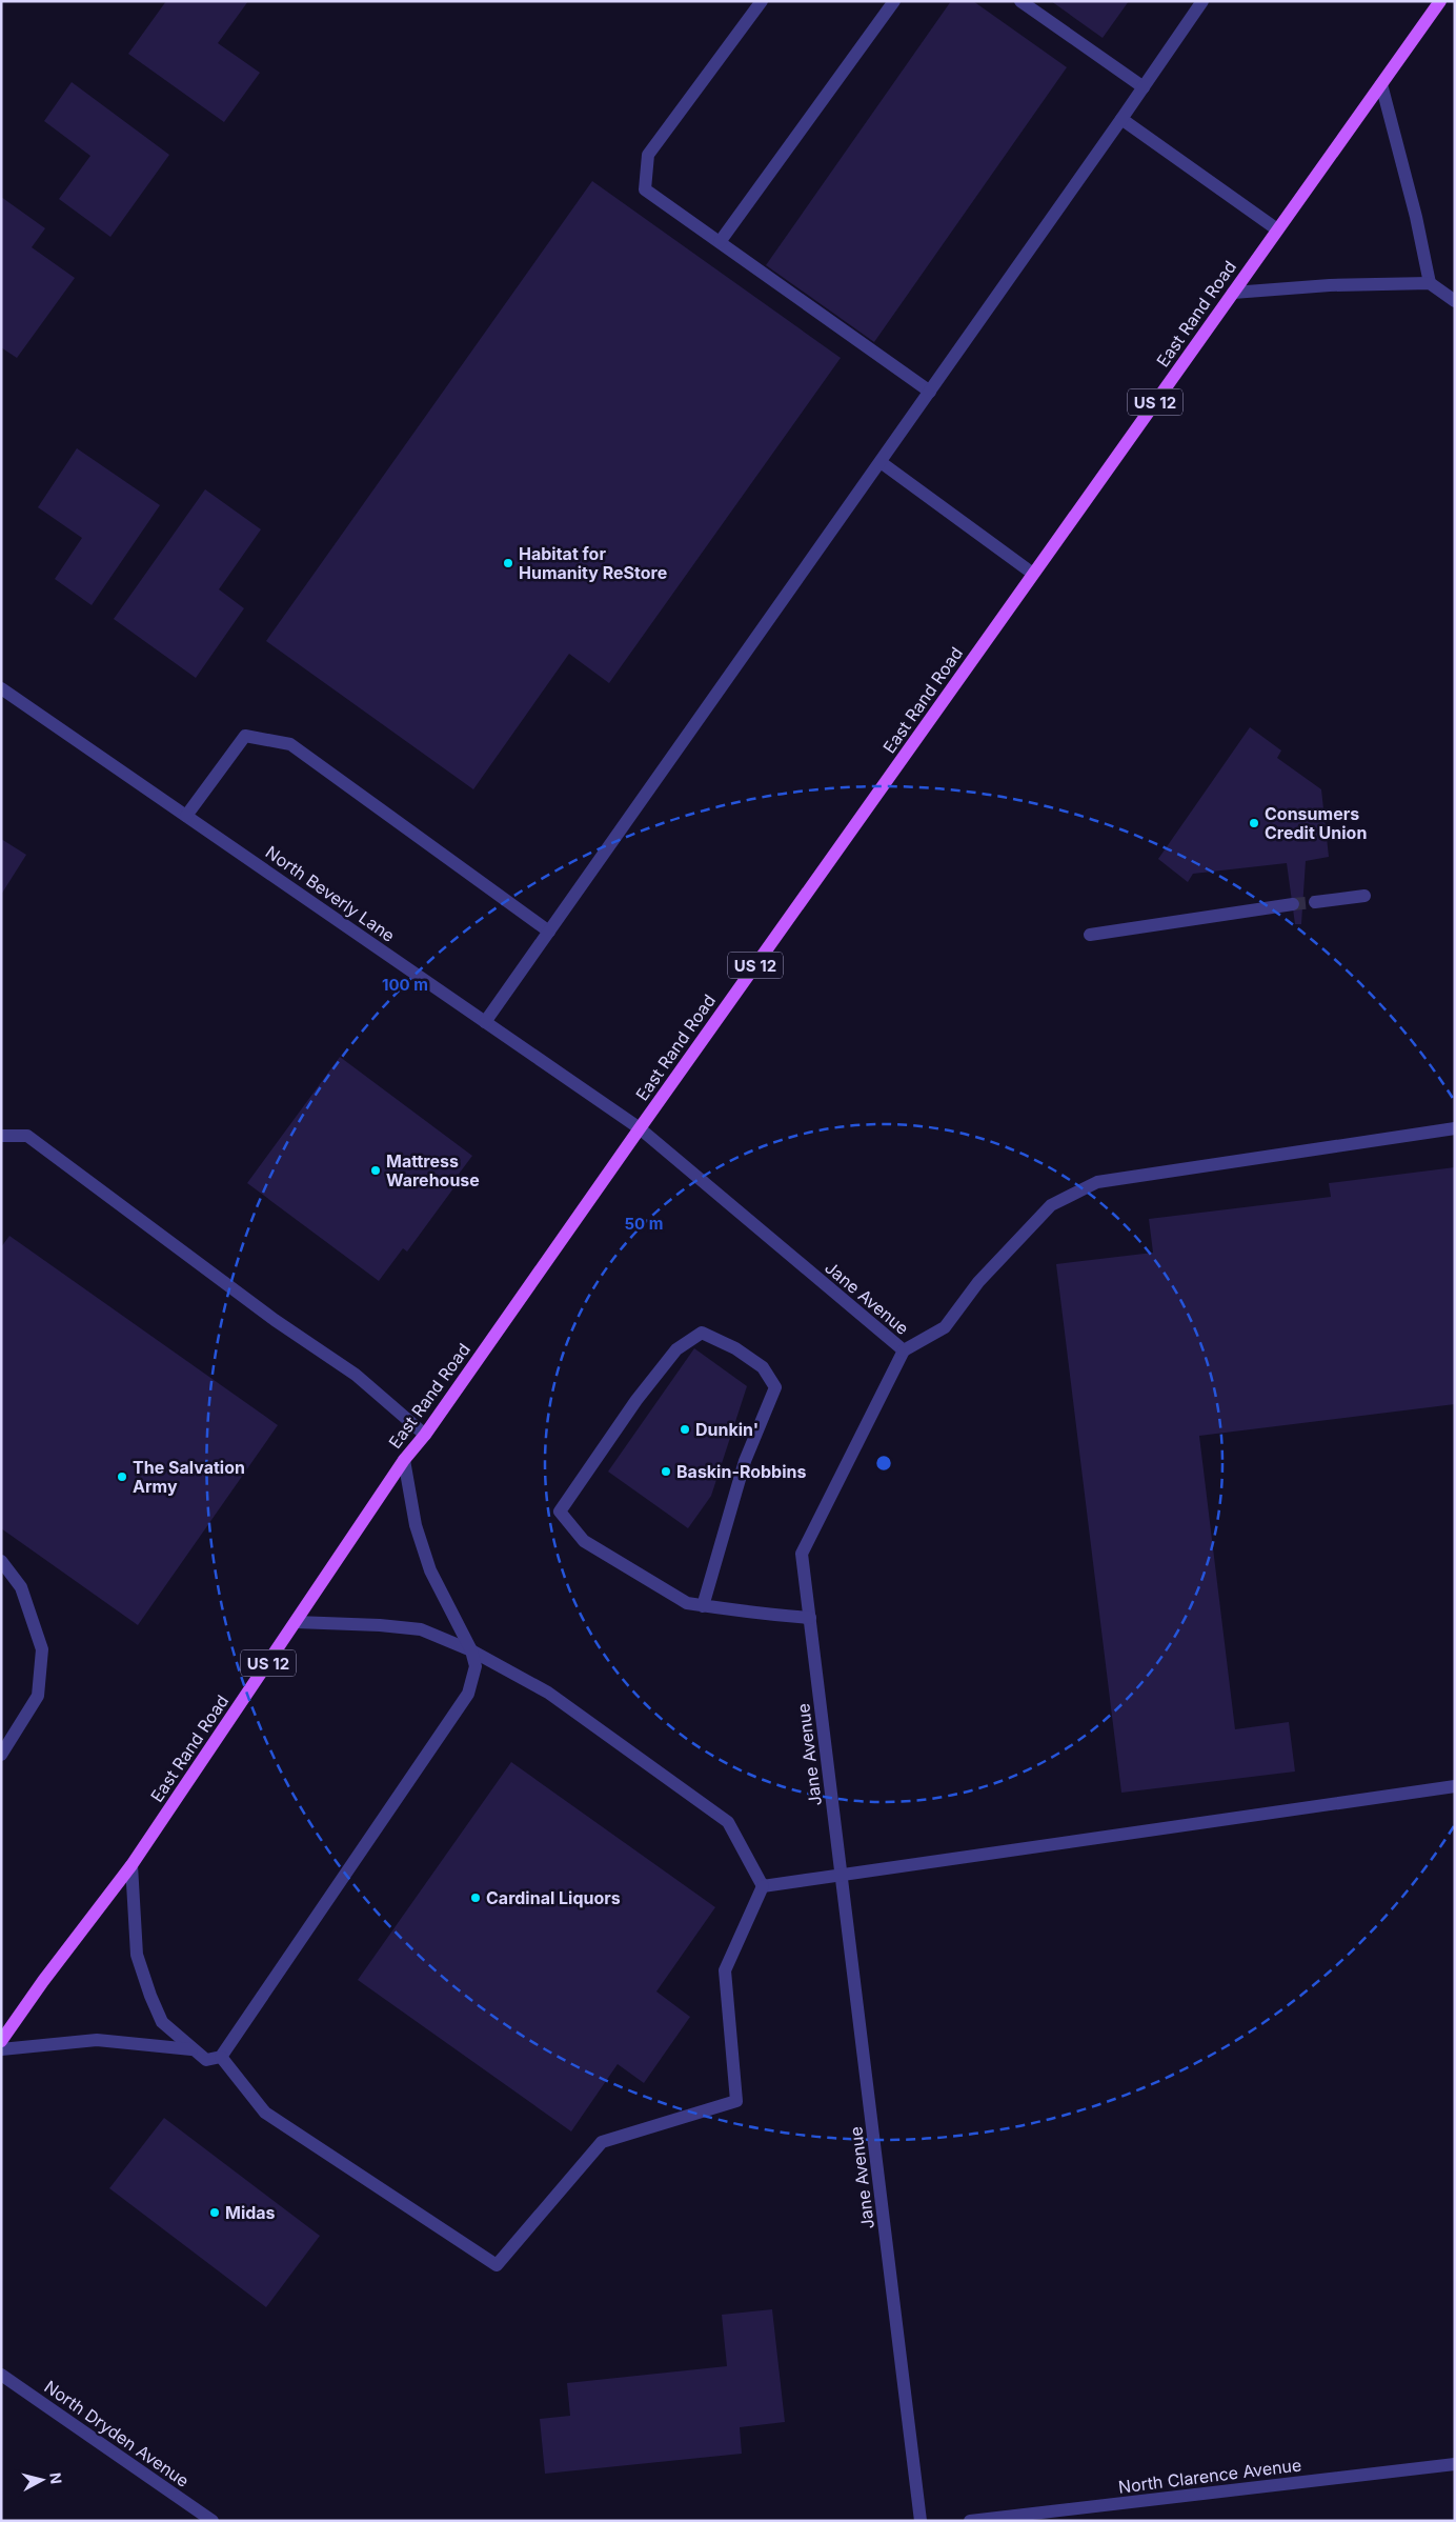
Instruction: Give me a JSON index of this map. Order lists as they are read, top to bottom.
{
  "streets": {
    "main road": ["East Rand Road", "US 12"],
    "street": [
      "North Beverly Lane",
      "Jane Avenue",
      "North Dryden Avenue",
      "North Clarence Avenue"
    ]
  },
  "crossings": [
    ["East Rand Road", "North Beverly Lane"],
    ["East Rand Road", "Jane Avenue"],
    ["North Beverly Lane", "Jane Avenue"]
  ],
  "places": [
    "Habitat for Humanity ReStore",
    "Consumers Credit Union",
    "Mattress Warehouse",
    "Dunkin'",
    "Baskin-Robbins",
    "The Salvation Army",
    "Cardinal Liquors",
    "Midas"
  ],
  "north": "right",
  "rings": ["100 m", "50 m"]
}
